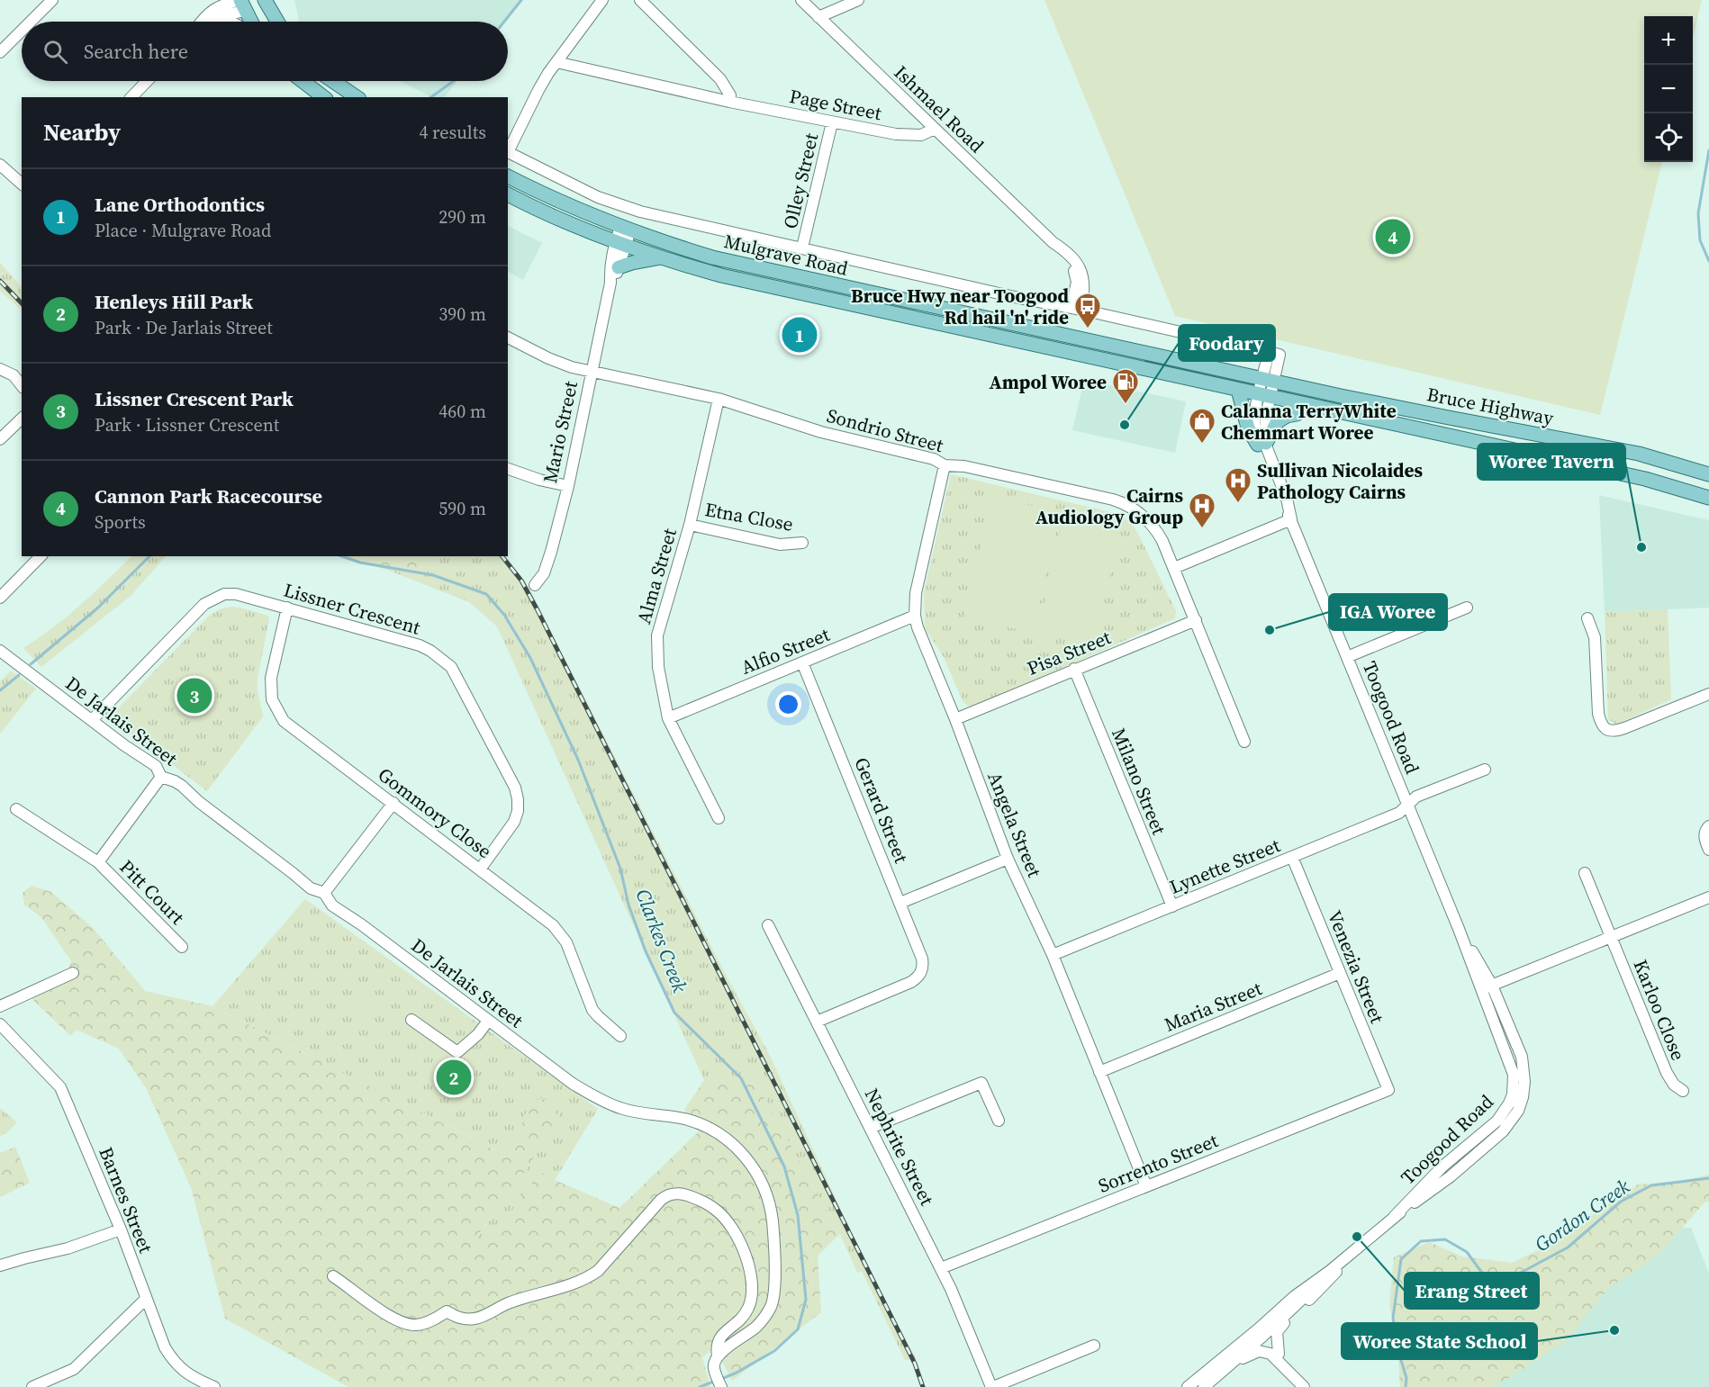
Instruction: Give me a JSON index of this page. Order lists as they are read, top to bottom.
{
  "streets": {
    "main road": ["Mulgrave Road", "Bruce Highway"],
    "street": [
      "Page Street",
      "Ishmael Road",
      "Olley Street",
      "Sondrio Street",
      "Mario Street",
      "Etna Close",
      "Alma Street",
      "Lissner Crescent",
      "Alfio Street",
      "Pisa Street",
      "Toogood Road",
      "De Jarlais Street",
      "Milano Street",
      "Gerard Street",
      "Gommory Close",
      "Angela Street",
      "Lynette Street",
      "Pitt Court",
      "Venezia Street",
      "Maria Street",
      "Karloo Close",
      "Nephrite Street",
      "Sorrento Street",
      "Barnes Street"
    ]
  },
  "crossings": [
    ["Page Street", "Ishmael Road"],
    ["Page Street", "Olley Street"],
    ["Ishmael Road", "Mulgrave Road"],
    ["Olley Street", "Mulgrave Road"],
    ["Mulgrave Road", "Bruce Highway"],
    ["Mulgrave Road", "Mario Street"],
    ["Mulgrave Road", "Toogood Road"],
    ["Bruce Highway", "Toogood Road"],
    ["Sondrio Street", "Mario Street"],
    ["Sondrio Street", "Alma Street"],
    ["Sondrio Street", "Pisa Street"],
    ["Sondrio Street", "Angela Street"],
    ["Etna Close", "Alma Street"],
    ["Alma Street", "Alfio Street"],
    ["Lissner Crescent", "De Jarlais Street"],
    ["Lissner Crescent", "Gommory Close"],
    ["Alfio Street", "Gerard Street"],
    ["Alfio Street", "Angela Street"],
    ["Pisa Street", "Milano Street"],
    ["Pisa Street", "Angela Street"],
    ["Toogood Road", "Lynette Street"],
    ["De Jarlais Street", "Pitt Court"],
    ["Milano Street", "Lynette Street"],
    ["Gerard Street", "Nephrite Street"],
    ["Angela Street", "Lynette Street"],
    ["Angela Street", "Maria Street"],
    ["Angela Street", "Sorrento Street"],
    ["Lynette Street", "Venezia Street"],
    ["Venezia Street", "Maria Street"],
    ["Venezia Street", "Sorrento Street"],
    ["Nephrite Street", "Sorrento Street"]
  ],
  "water": ["Clarkes Creek", "Gordon Creek"],
  "places": {
    "bus stop": ["Bruce Hwy near Toogood Rd hail 'n' ride"],
    "fuel station": ["Ampol Woree"],
    "other": [
      "Foodary",
      "Woree Tavern",
      "IGA Woree",
      "Erang Street",
      "Woree State School"
    ],
    "shop": ["Calanna TerryWhite Chemmart Woree"],
    "hospital": ["Sullivan Nicolaides Pathology Cairns", "Cairns Audiology Group"]
  },
  "page": {
    "map_buttons": ["+", "−"],
    "search": "Search here",
    "heading": ["Nearby", "4 results"],
    "list": [
      {
        "mark": "1",
        "name": "Lane Orthodontics",
        "note": "Place · Mulgrave Road",
        "value": "290 m"
      },
      {
        "mark": "2",
        "name": "Henleys Hill Park",
        "note": "Park · De Jarlais Street",
        "value": "390 m"
      },
      {
        "mark": "3",
        "name": "Lissner Crescent Park",
        "note": "Park · Lissner Crescent",
        "value": "460 m"
      },
      {
        "mark": "4",
        "name": "Cannon Park Racecourse",
        "note": "Sports",
        "value": "590 m"
      }
    ],
    "pins": [
      "4",
      "1",
      "3",
      "2"
    ]
  }
}
